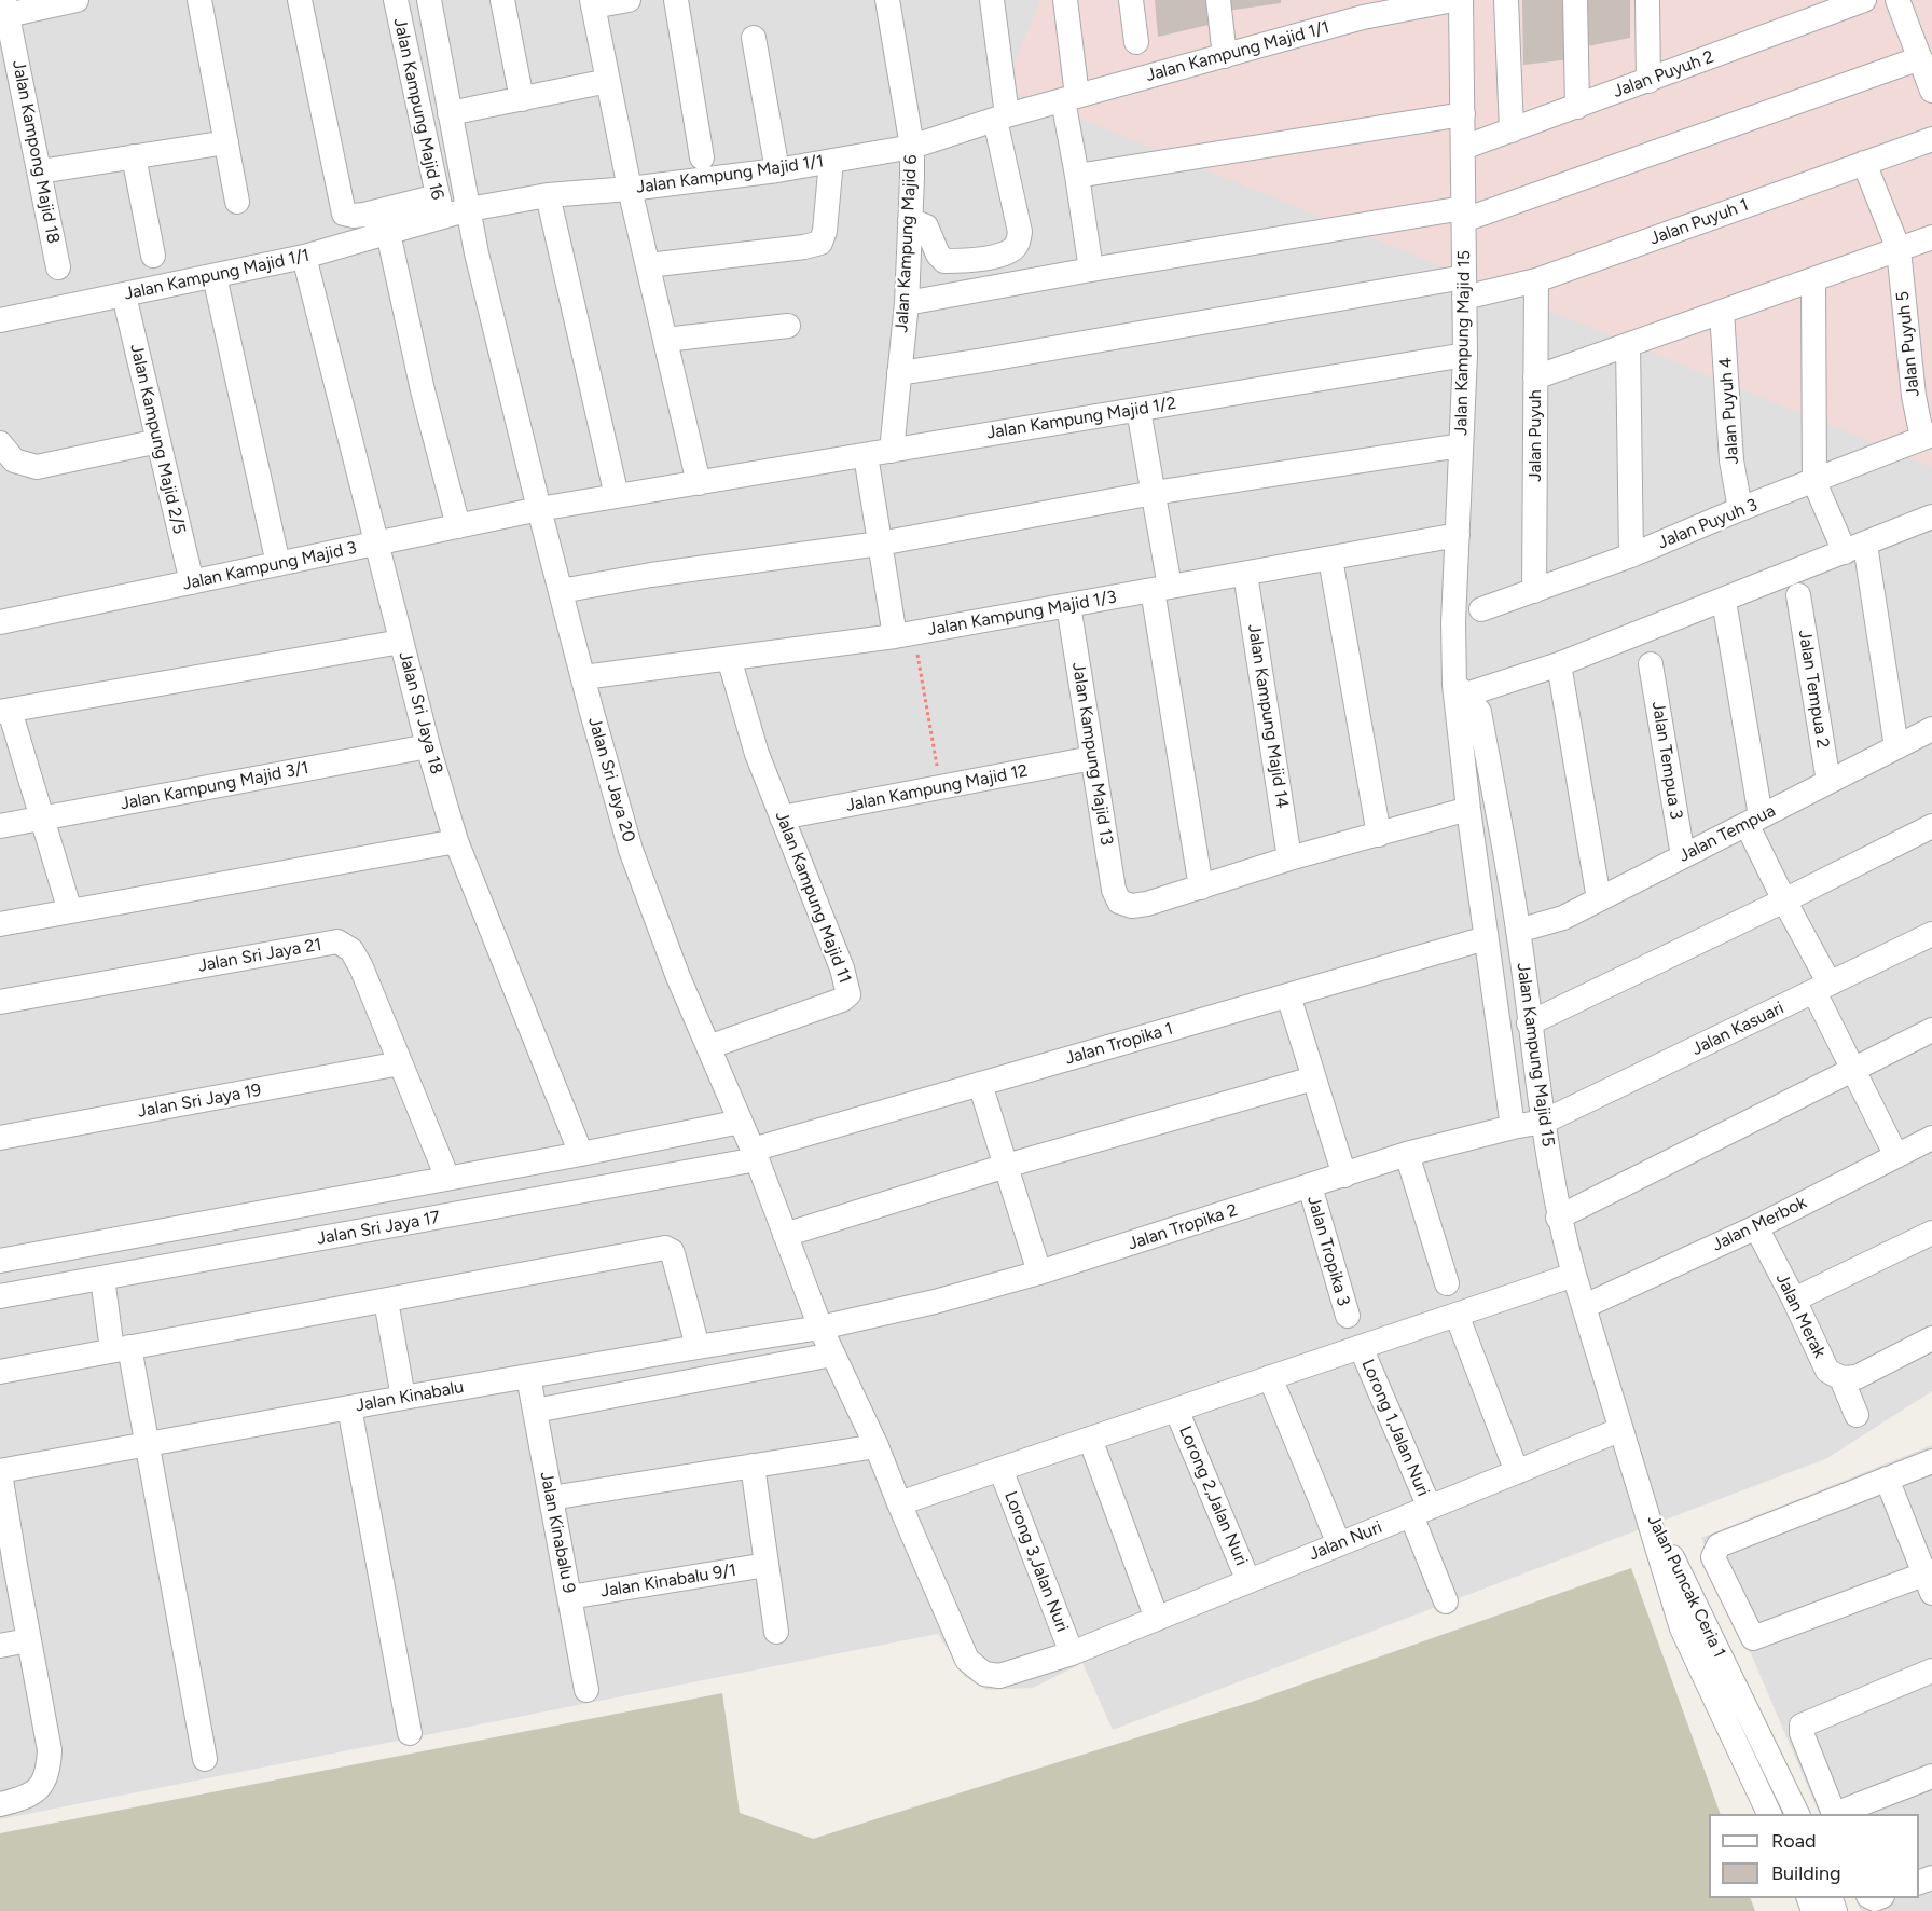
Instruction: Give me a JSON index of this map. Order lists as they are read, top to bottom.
{
  "streets": {
    "street": [
      "Jalan Kampung Majid 1/1",
      "Jalan Puyuh 2",
      "Jalan Kampung Majid 16",
      "Jalan Kampong Majid 18",
      "Jalan Puyuh 1",
      "Jalan Kampung Majid 6",
      "Jalan Kampung Majid 15",
      "Jalan Puyuh 5",
      "Jalan Puyuh 4",
      "Jalan Kampung Majid 1/2",
      "Jalan Puyuh",
      "Jalan Kampung Majid 2/5",
      "Jalan Puyuh 3",
      "Jalan Kampung Majid 3",
      "Jalan Kampung Majid 1/3",
      "Jalan Tempua 2",
      "Jalan Sri Jaya 18",
      "Jalan Kampung Majid 14",
      "Jalan Kampung Majid 13",
      "Jalan Tempua 3",
      "Jalan Sri Jaya 20",
      "Jalan Kampung Majid 3/1",
      "Jalan Kampung Majid 12",
      "Jalan Tempua",
      "Jalan Kampung Majid 11",
      "Jalan Sri Jaya 21",
      "Jalan Kasuari",
      "Jalan Tropika 1",
      "Jalan Sri Jaya 19",
      "Jalan Merbok",
      "Jalan Tropika 2",
      "Jalan Sri Jaya 17",
      "Jalan Tropika 3",
      "Jalan Merak",
      "Jalan Kinabalu",
      "Lorong 1,Jalan Nuri",
      "Lorong 2,Jalan Nuri",
      "Jalan Kinabalu 9",
      "Jalan Nuri",
      "Lorong 3,Jalan Nuri",
      "Jalan Kinabalu 9/1",
      "Jalan Puncak Ceria 1"
    ]
  },
  "crossings": [
    ["Jalan Kampung Majid 1/1", "Jalan Kampung Majid 16"],
    ["Jalan Kampung Majid 1/1", "Jalan Kampung Majid 6"],
    ["Jalan Kampung Majid 1/1", "Jalan Kampung Majid 2/5"],
    ["Jalan Kampung Majid 1/1", "Jalan Sri Jaya 18"],
    ["Jalan Kampung Majid 1/1", "Jalan Sri Jaya 20"],
    ["Jalan Puyuh 2", "Jalan Kampung Majid 15"],
    ["Jalan Puyuh 1", "Jalan Kampung Majid 6"],
    ["Jalan Puyuh 1", "Jalan Kampung Majid 15"],
    ["Jalan Puyuh 1", "Jalan Puyuh 5"],
    ["Jalan Puyuh 1", "Jalan Puyuh"],
    ["Jalan Kampung Majid 6", "Jalan Kampung Majid 1/2"],
    ["Jalan Kampung Majid 15", "Jalan Kampung Majid 1/2"],
    ["Jalan Kampung Majid 15", "Jalan Kampung Majid 1/3"],
    ["Jalan Kampung Majid 15", "Jalan Tempua"],
    ["Jalan Kampung Majid 15", "Jalan Kasuari"],
    ["Jalan Kampung Majid 15", "Jalan Tropika 1"],
    ["Jalan Kampung Majid 15", "Jalan Merbok"],
    ["Jalan Kampung Majid 15", "Jalan Tropika 2"],
    ["Jalan Kampung Majid 15", "Jalan Nuri"],
    ["Jalan Kampung Majid 15", "Jalan Puncak Ceria 1"],
    ["Jalan Puyuh 5", "Jalan Puyuh 3"],
    ["Jalan Puyuh 4", "Jalan Puyuh 3"],
    ["Jalan Kampung Majid 1/2", "Jalan Kampung Majid 3"],
    ["Jalan Kampung Majid 1/2", "Jalan Sri Jaya 20"],
    ["Jalan Puyuh", "Jalan Puyuh 3"],
    ["Jalan Kampung Majid 2/5", "Jalan Kampung Majid 3"],
    ["Jalan Kampung Majid 3", "Jalan Sri Jaya 18"],
    ["Jalan Kampung Majid 3", "Jalan Sri Jaya 20"],
    ["Jalan Kampung Majid 1/3", "Jalan Kampung Majid 14"],
    ["Jalan Kampung Majid 1/3", "Jalan Kampung Majid 13"],
    ["Jalan Kampung Majid 1/3", "Jalan Sri Jaya 20"],
    ["Jalan Kampung Majid 1/3", "Jalan Kampung Majid 11"],
    ["Jalan Tempua 2", "Jalan Tempua"],
    ["Jalan Sri Jaya 18", "Jalan Kampung Majid 3/1"],
    ["Jalan Sri Jaya 18", "Jalan Sri Jaya 17"],
    ["Jalan Kampung Majid 13", "Jalan Kampung Majid 12"],
    ["Jalan Tempua 3", "Jalan Tempua"],
    ["Jalan Sri Jaya 20", "Jalan Kampung Majid 11"],
    ["Jalan Sri Jaya 20", "Jalan Tropika 1"],
    ["Jalan Sri Jaya 20", "Jalan Tropika 2"],
    ["Jalan Sri Jaya 20", "Jalan Sri Jaya 17"],
    ["Jalan Sri Jaya 20", "Jalan Kinabalu"],
    ["Jalan Sri Jaya 20", "Jalan Nuri"],
    ["Jalan Kampung Majid 12", "Jalan Kampung Majid 11"],
    ["Jalan Sri Jaya 21", "Jalan Sri Jaya 19"],
    ["Jalan Sri Jaya 21", "Jalan Sri Jaya 17"],
    ["Jalan Kasuari", "Jalan Tropika 2"],
    ["Jalan Tropika 1", "Jalan Sri Jaya 17"],
    ["Jalan Merbok", "Jalan Merak"],
    ["Jalan Tropika 2", "Jalan Tropika 3"],
    ["Jalan Tropika 2", "Jalan Kinabalu"],
    ["Jalan Kinabalu", "Jalan Kinabalu 9"],
    ["Lorong 1,Jalan Nuri", "Jalan Nuri"],
    ["Lorong 2,Jalan Nuri", "Jalan Nuri"],
    ["Jalan Kinabalu 9", "Jalan Kinabalu 9/1"],
    ["Jalan Nuri", "Lorong 3,Jalan Nuri"]
  ],
  "legend": ["Road", "Building"]
}
